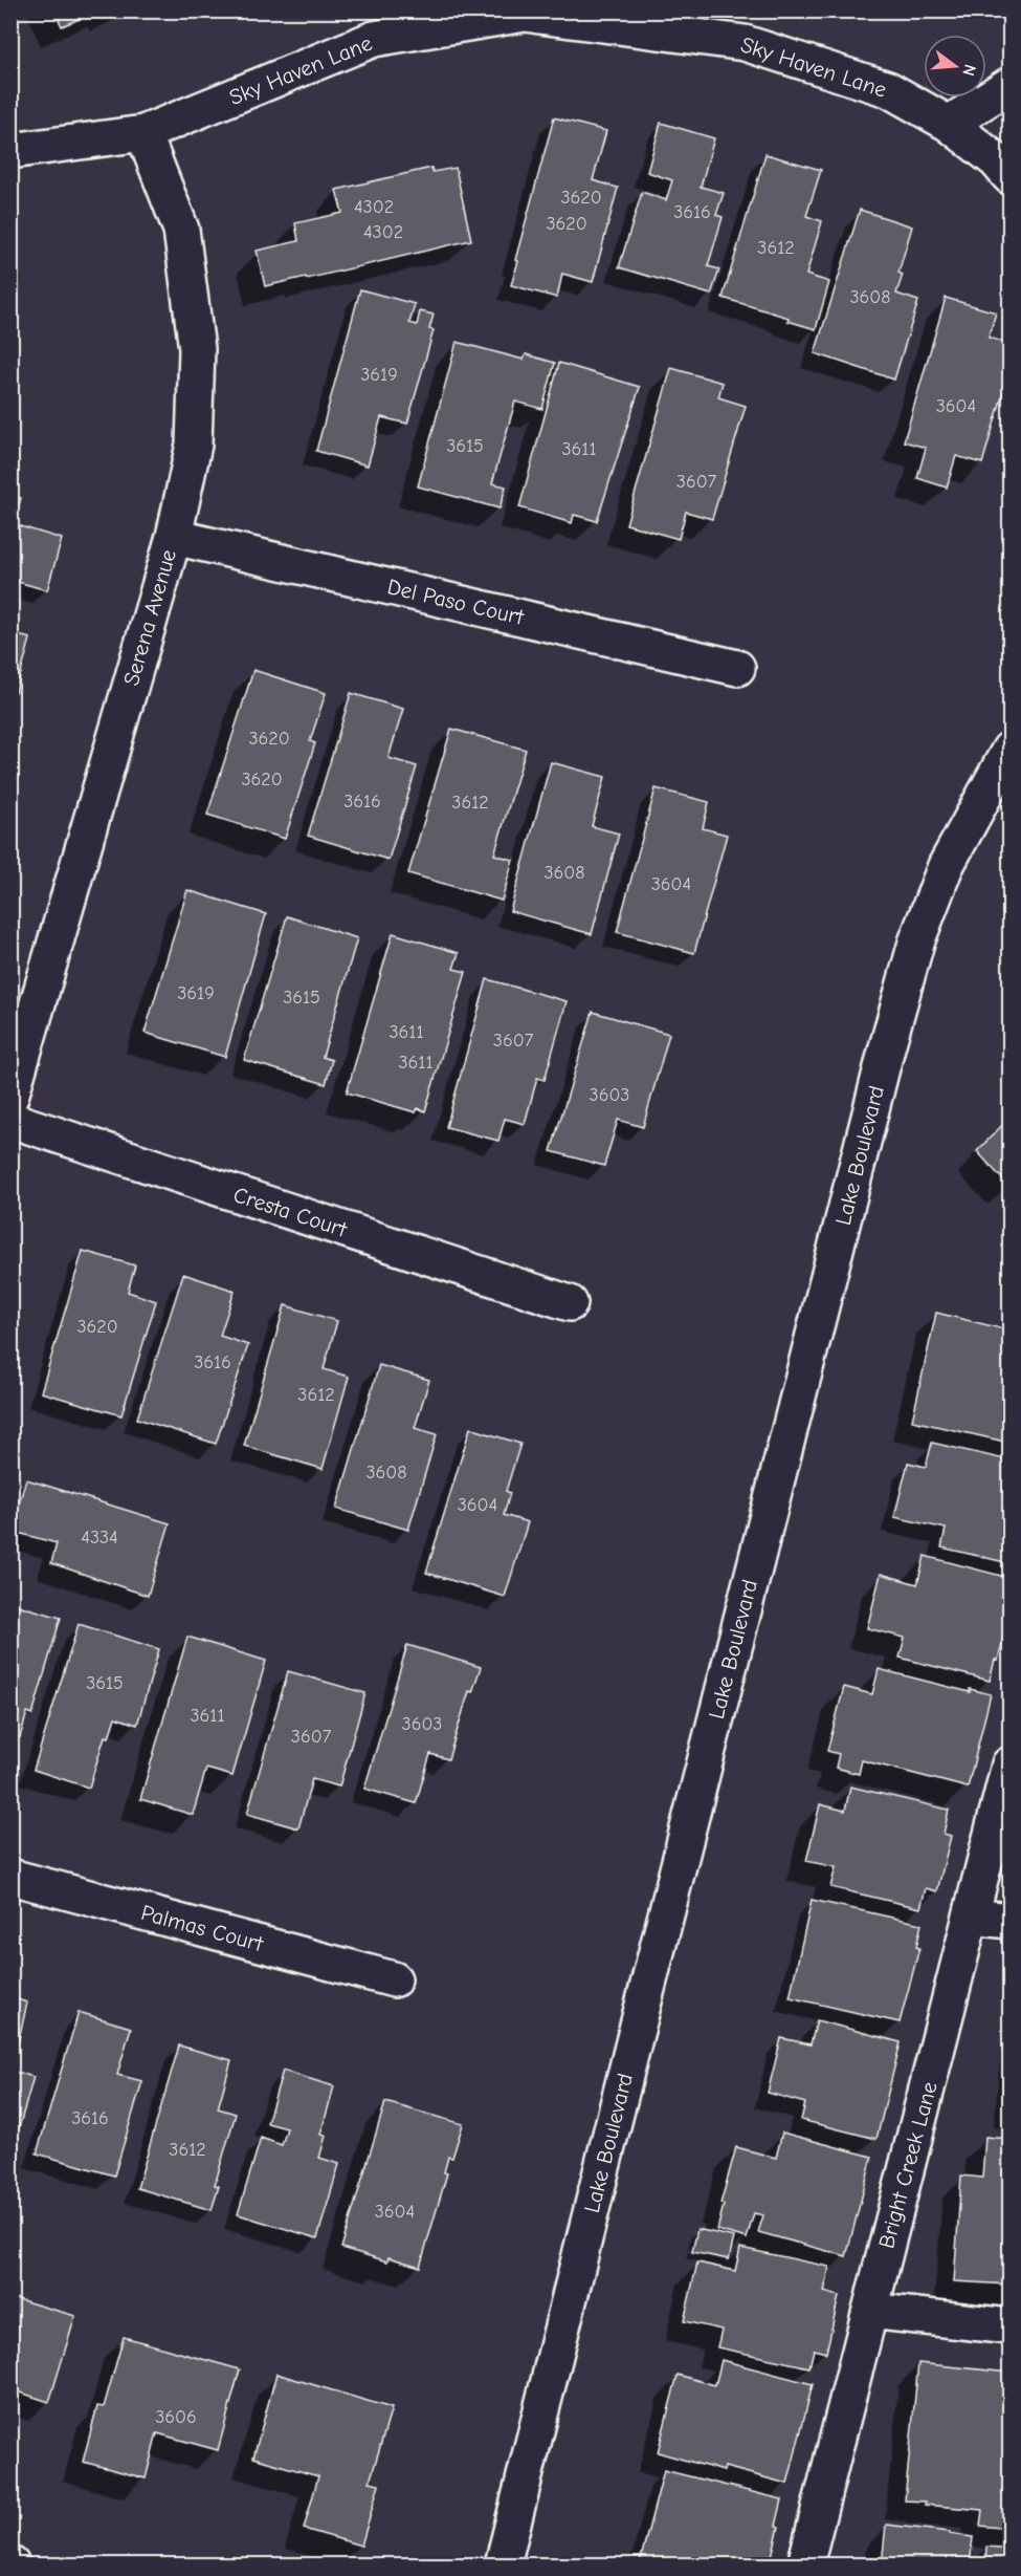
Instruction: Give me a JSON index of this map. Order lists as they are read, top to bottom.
{
  "streets": {
    "street": [
      "Sky Haven Lane",
      "Del Paso Court",
      "Serena Avenue",
      "Lake Boulevard",
      "Cresta Court",
      "Palmas Court",
      "Bright Creek Lane"
    ]
  },
  "crossings": [
    ["Sky Haven Lane", "Serena Avenue"],
    ["Del Paso Court", "Serena Avenue"]
  ],
  "house_numbers": [
    "3620",
    "4302",
    "3616",
    "3620",
    "4302",
    "3612",
    "3608",
    "3619",
    "3604",
    "3615",
    "3611",
    "3607",
    "3620",
    "3620",
    "3616",
    "3612",
    "3608",
    "3604",
    "3619",
    "3615",
    "3611",
    "3607",
    "3611",
    "3603",
    "3620",
    "3616",
    "3612",
    "3608",
    "3604",
    "4334",
    "3615",
    "3611",
    "3603",
    "3607",
    "3616",
    "3612",
    "3604",
    "3606"
  ],
  "north": "right"
}
